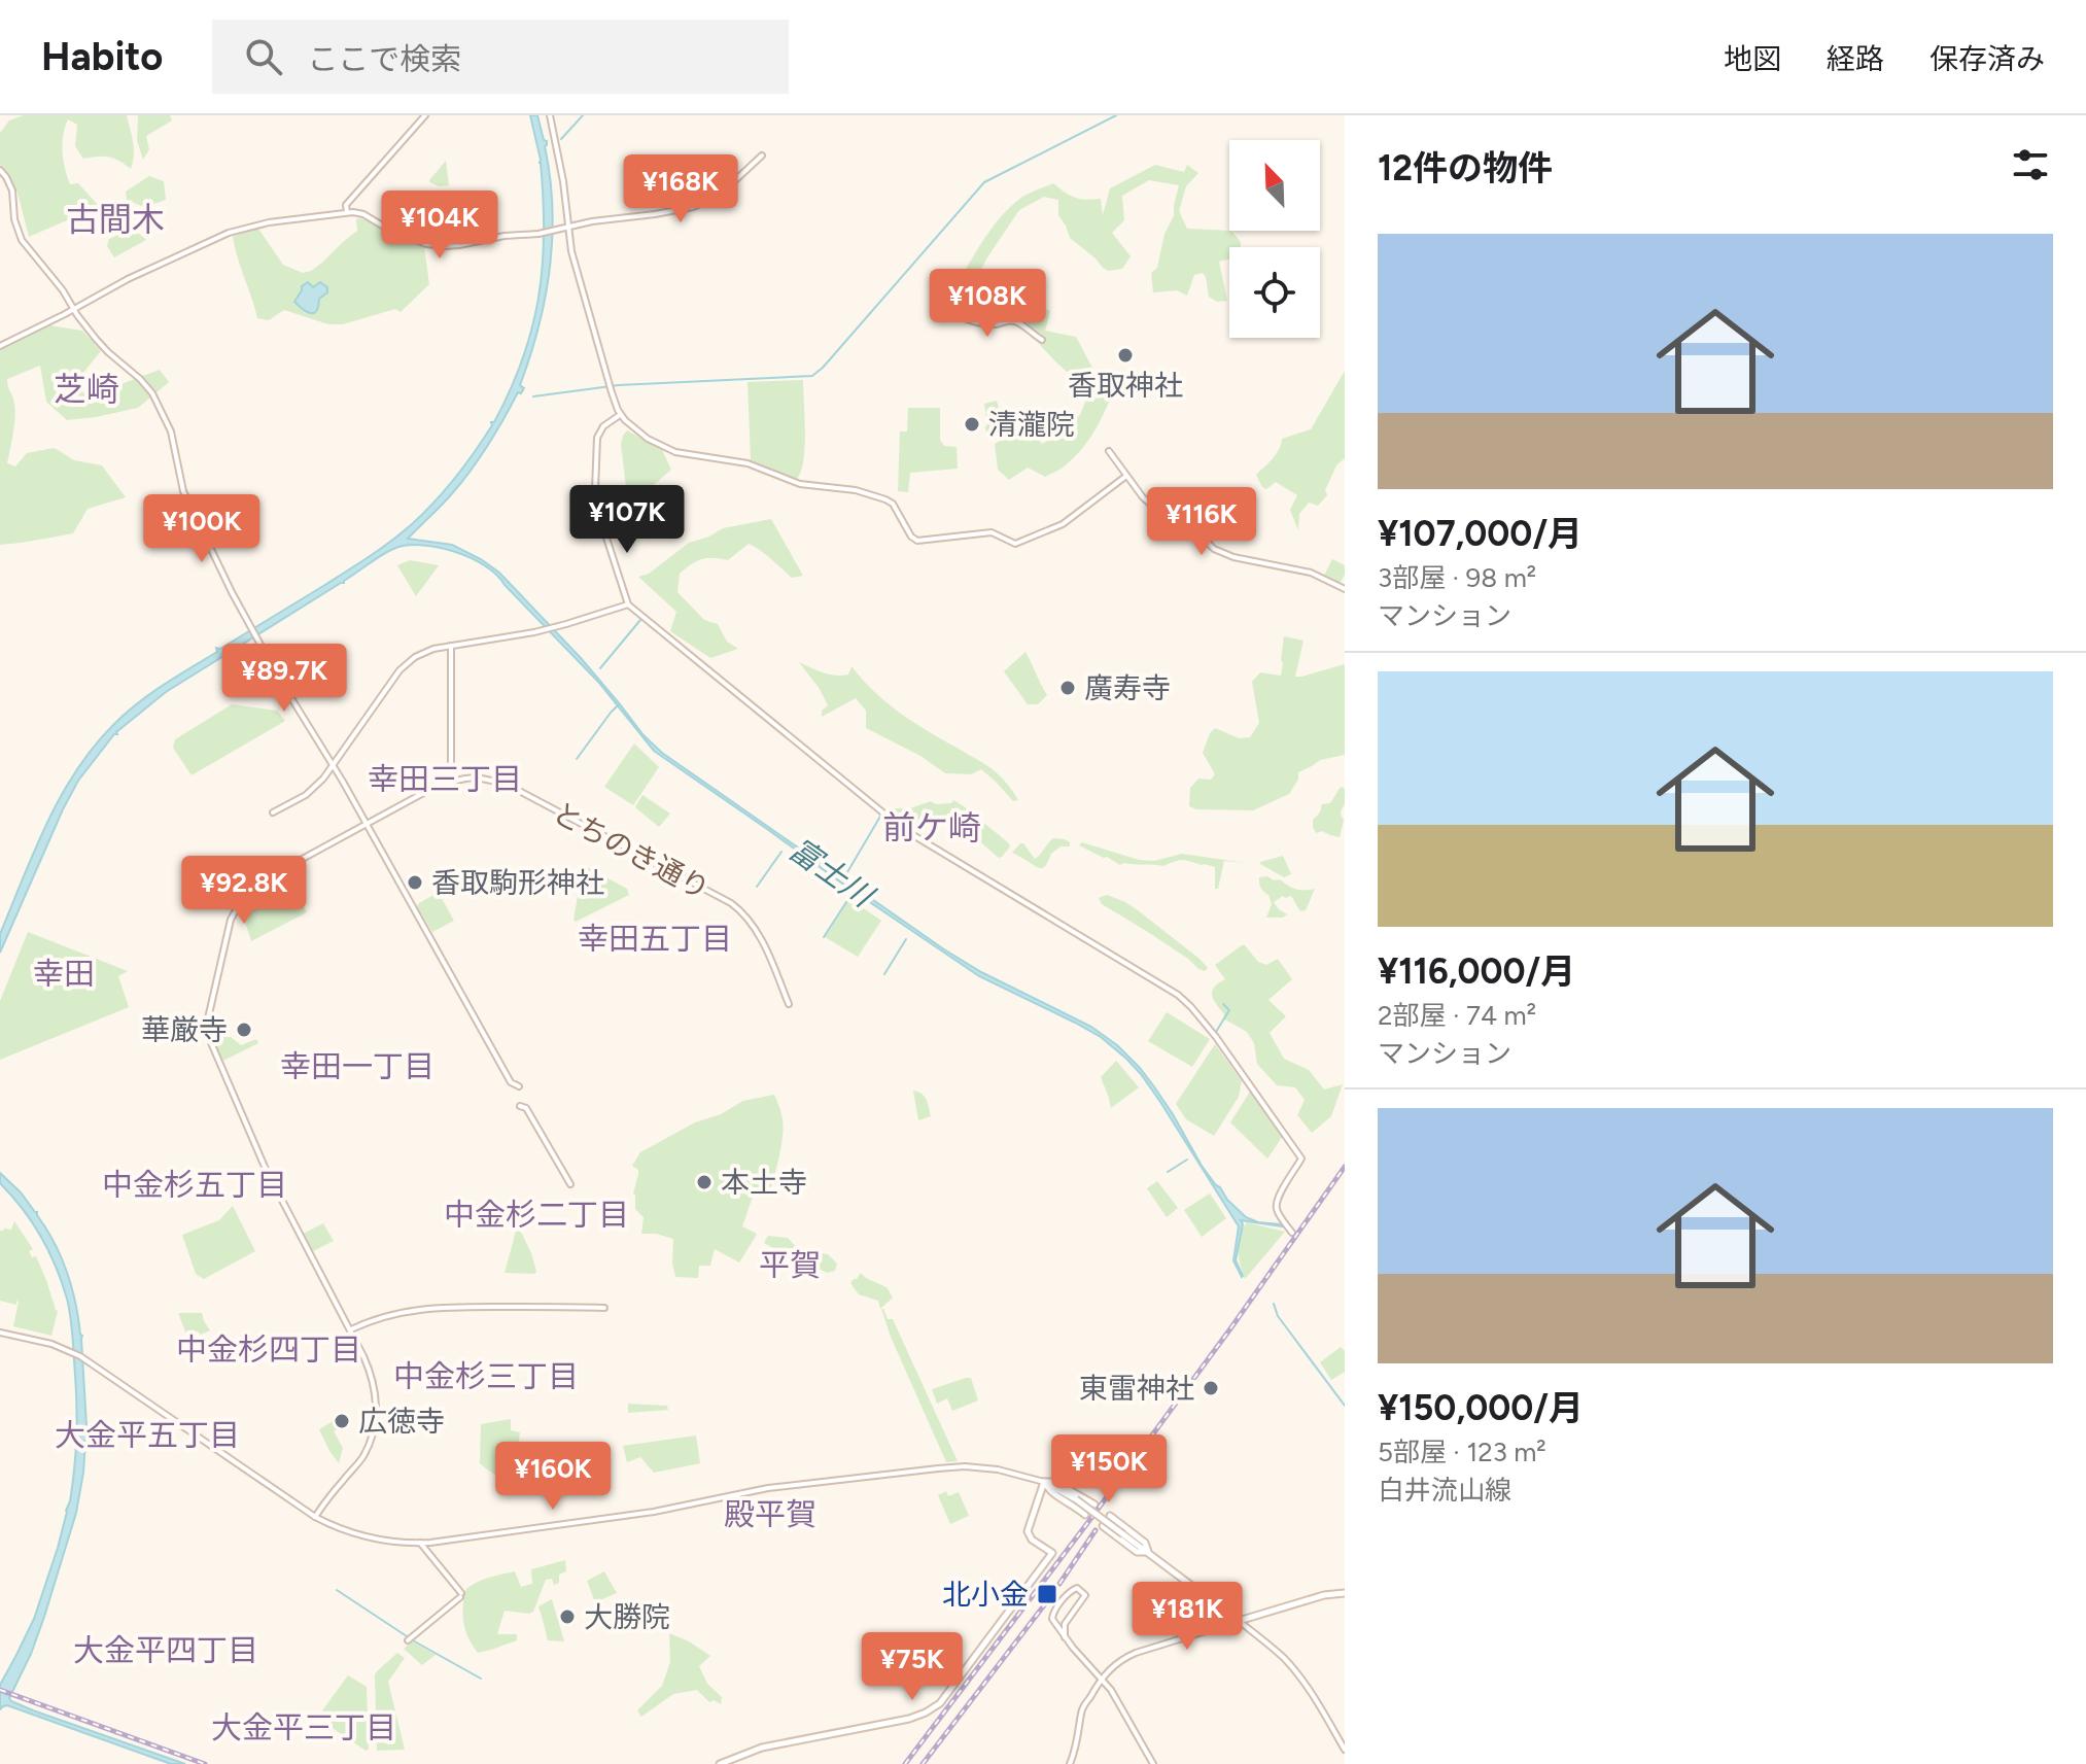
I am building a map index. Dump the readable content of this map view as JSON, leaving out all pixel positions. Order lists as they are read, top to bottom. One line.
{"streets":{"street":["とちのき通り"]},"districts":["古間木","芝崎","幸田三丁目","前ケ崎","幸田五丁目","幸田","幸田一丁目","中金杉五丁目","中金杉二丁目","平賀","中金杉四丁目","中金杉三丁目","大金平五丁目","殿平賀","大金平四丁目","大金平三丁目"],"water":["富士川"],"places":{"other":["香取神社","清瀧院","廣寿寺","香取駒形神社","華厳寺","本土寺","東雷神社","広徳寺","大勝院"],"transit":["北小金"]},"north":"top left","page":{"header":"Habito","search":"ここで検索","nav":["地図","経路","保存済み"],"heading":"12件の物件","price":["¥168K","¥104K","¥108K","¥107K","¥116K","¥100K","¥89.7K","¥92.8K","¥150K","¥160K","¥181K","¥75K"],"list":[{"name":"¥107,000/月","note":"3部屋 · 98 m² · マンション"},{"name":"¥116,000/月","note":"2部屋 · 74 m² · マンション"},{"name":"¥150,000/月","note":"5部屋 · 123 m² · 白井流山線"}]}}
